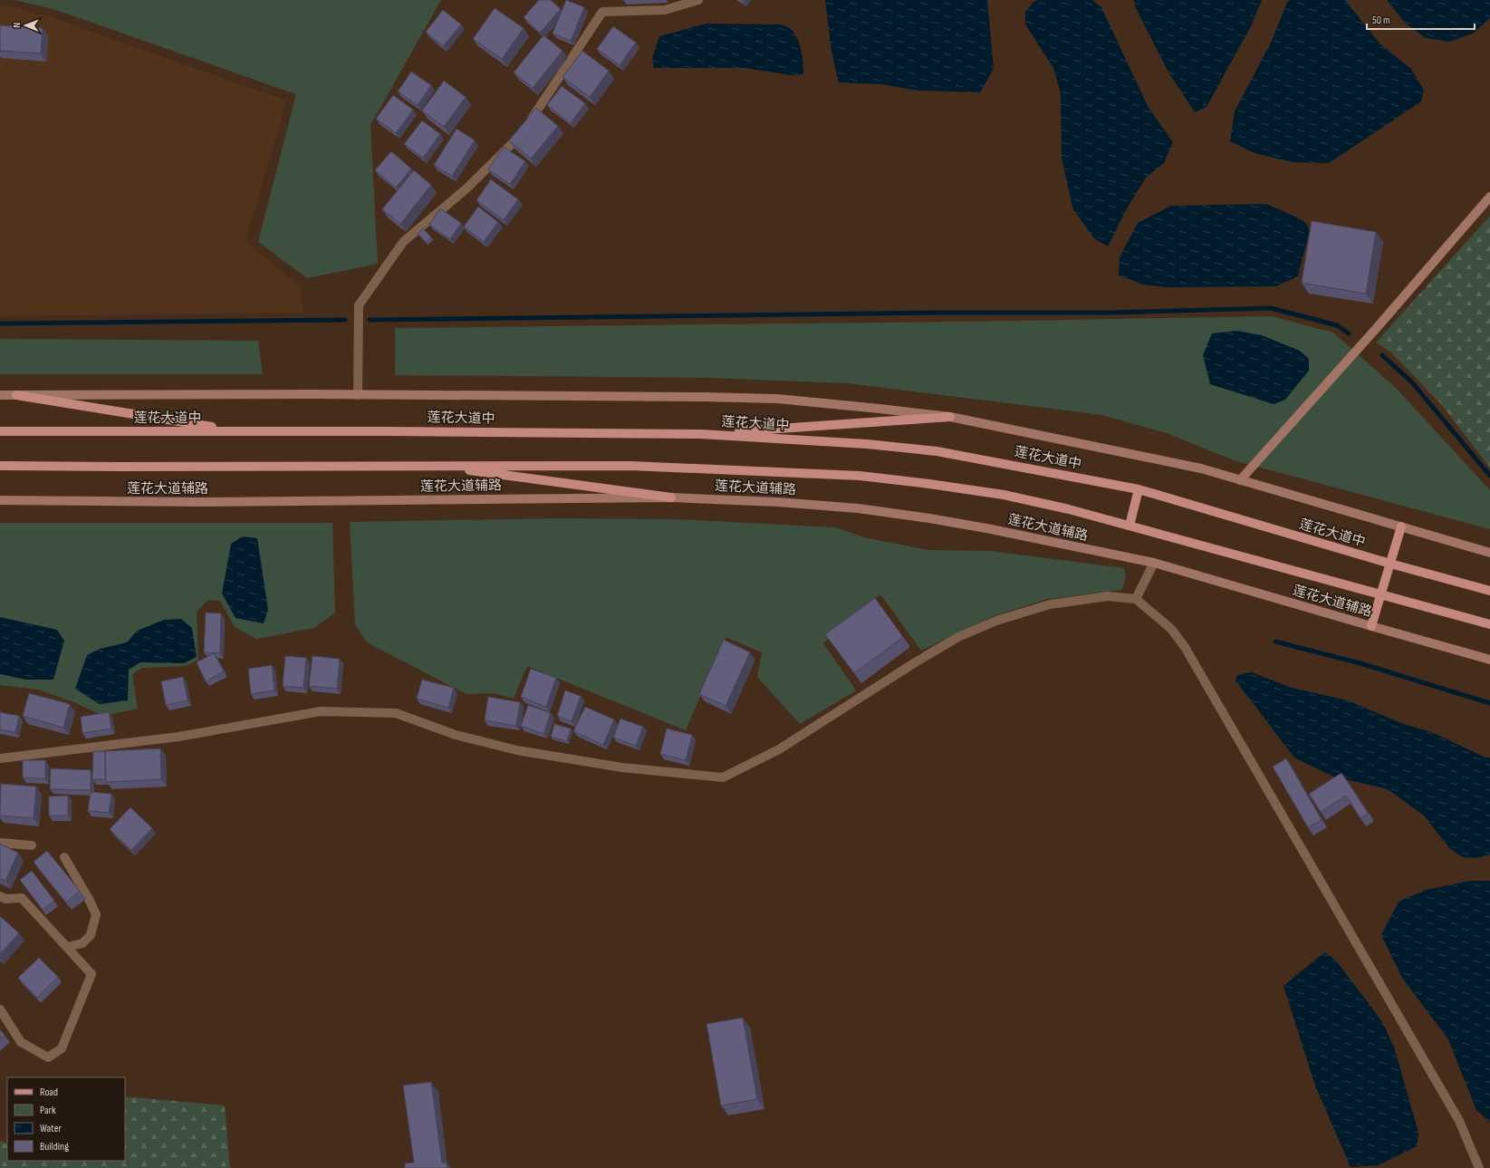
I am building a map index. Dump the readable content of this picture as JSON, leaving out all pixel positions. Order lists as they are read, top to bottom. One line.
{"streets":{"main road":["莲花大道中"],"street":["莲花大道辅路"]},"legend":["Road","Park","Water","Building"],"scale_bar":"50 m","north":"left"}
